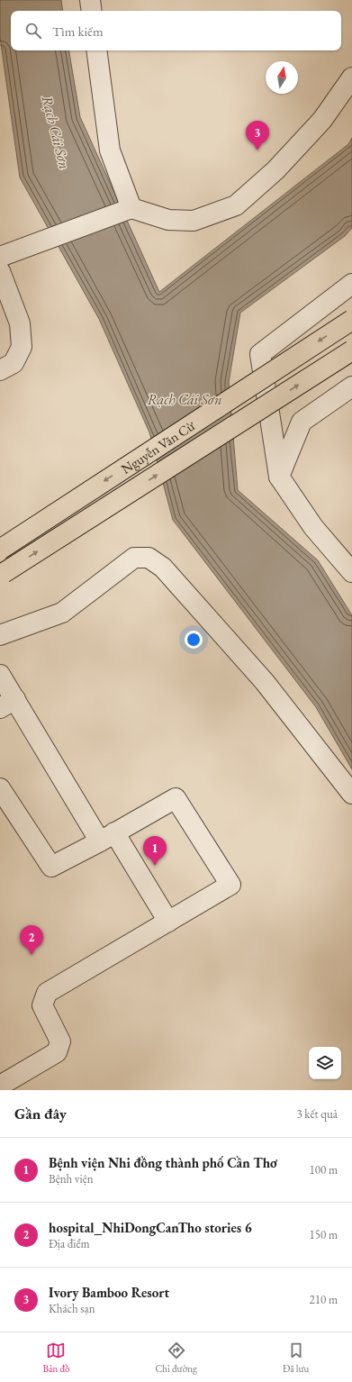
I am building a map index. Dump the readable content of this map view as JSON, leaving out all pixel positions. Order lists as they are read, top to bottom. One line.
{"streets":{"main road":["Nguyễn Văn Cừ"]},"water":["Rạch Cái Sơn"],"north":"top","page":{"search":"Tìm kiếm","pins":["3","1","2"],"heading":["Gần đây","3 kết quả"],"list":[{"mark":"1","name":"Bệnh viện Nhi đồng thành phố Cần Thơ","note":"Bệnh viện","value":"100 m"},{"mark":"2","name":"hospital_NhiDongCanTho stories 6","note":"Địa điểm","value":"150 m"},{"mark":"3","name":"Ivory Bamboo Resort","note":"Khách sạn","value":"210 m"}],"nav":["Bản đồ","Chỉ đường","Đã lưu"]}}
